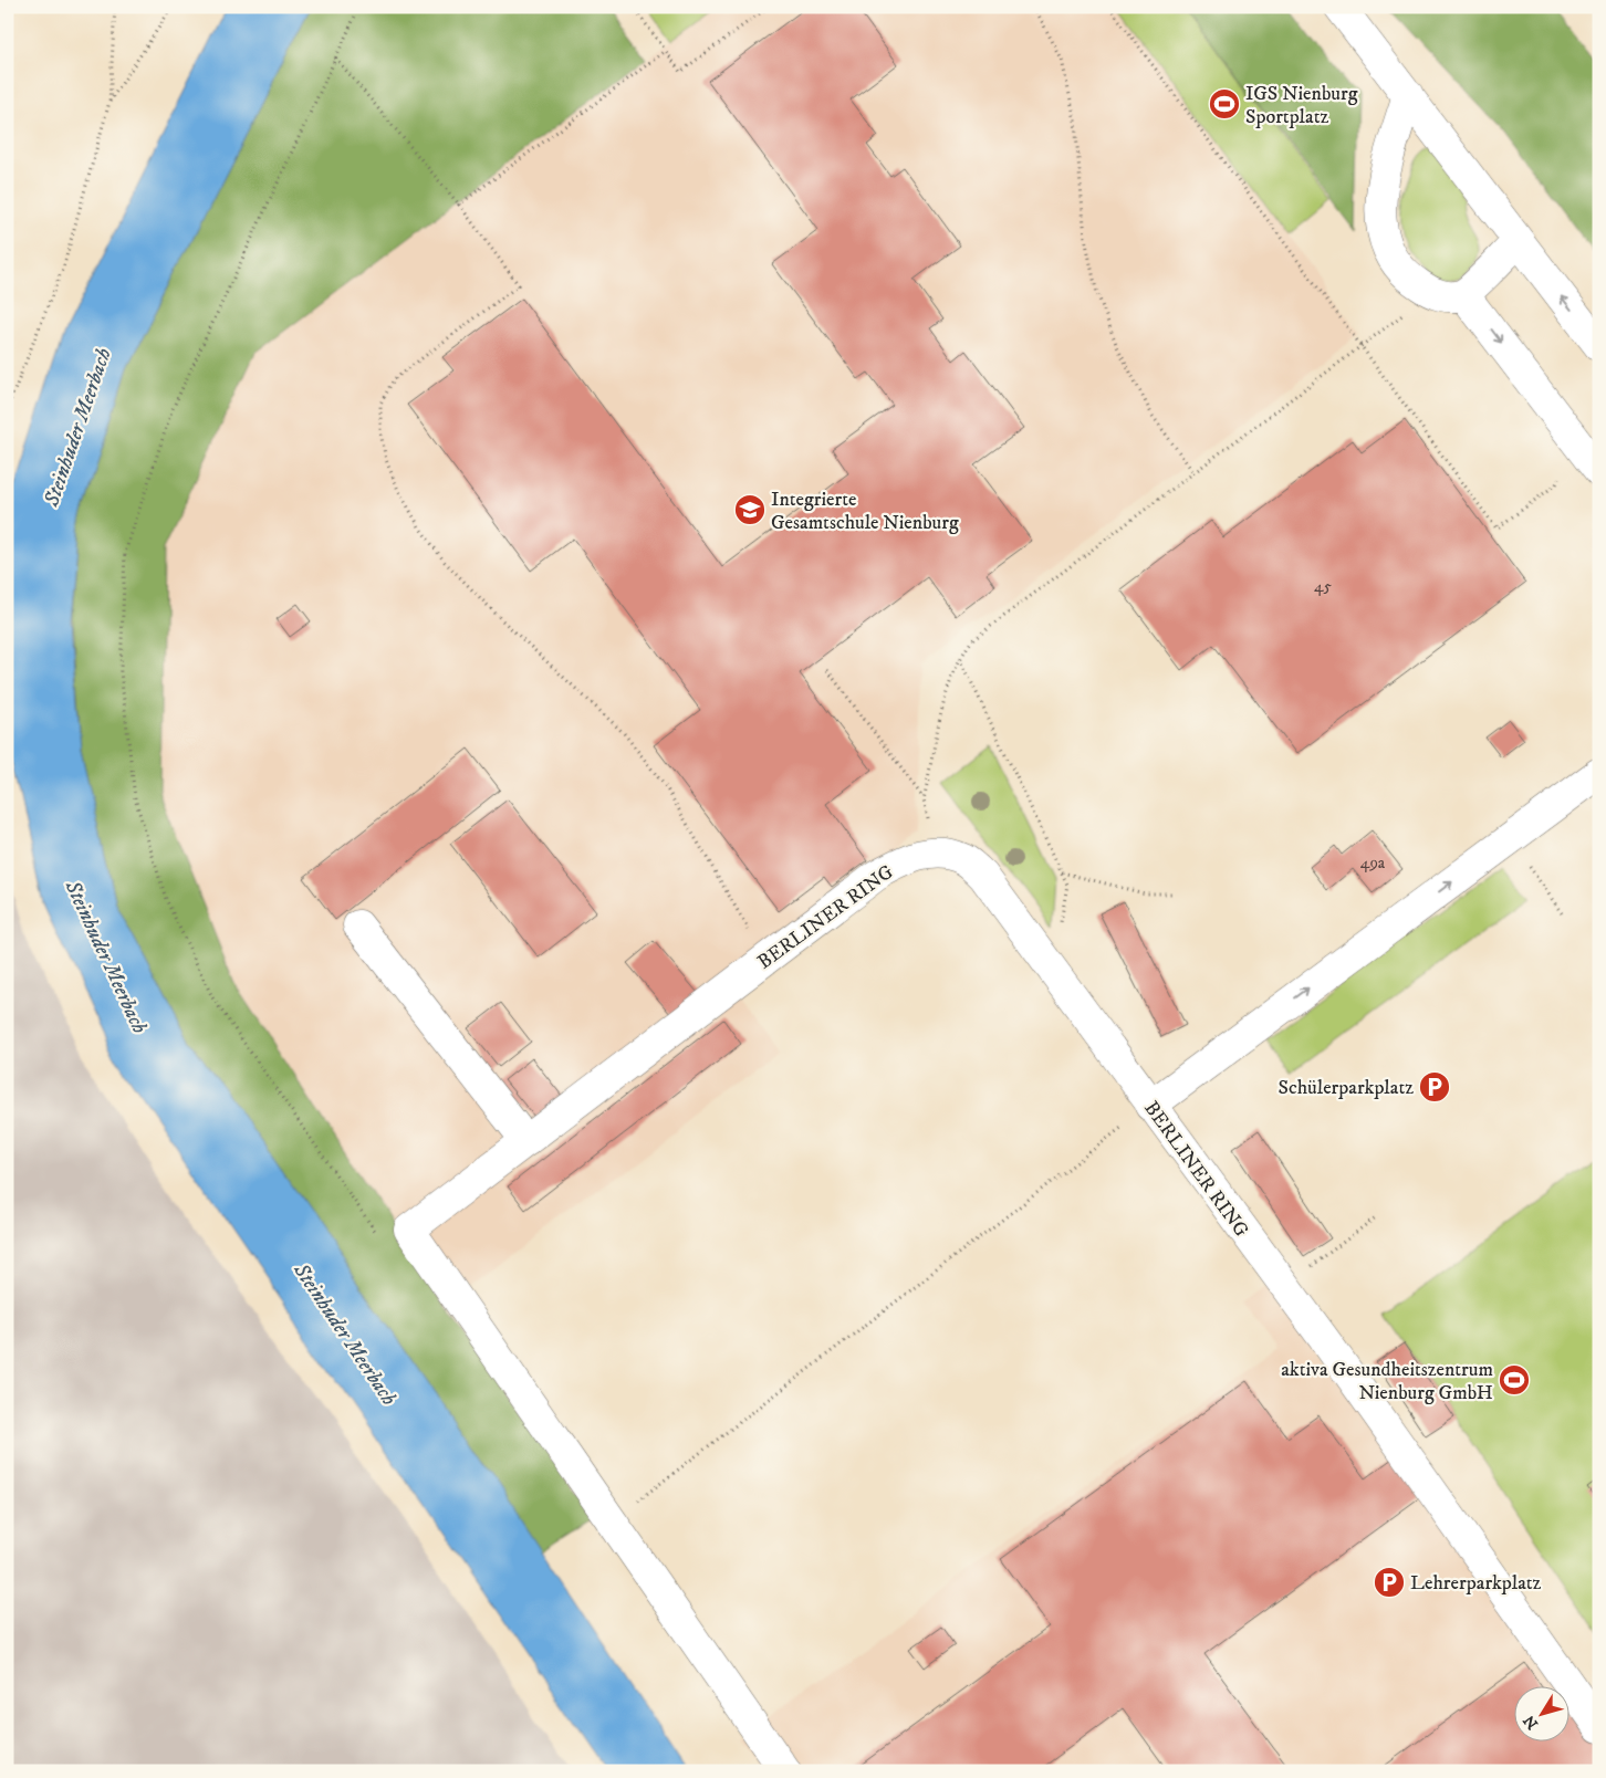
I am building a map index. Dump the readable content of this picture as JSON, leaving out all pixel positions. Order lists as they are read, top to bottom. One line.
{"streets":{"street":["BERLINER RING"]},"water":["Steinhuder Meerbach"],"places":{"sports":["IGS Nienburg Sportplatz","aktiva Gesundheitszentrum Nienburg GmbH"],"school or university":["Integrierte Gesamtschule Nienburg"],"parking":["Schülerparkplatz","Lehrerparkplatz"]},"house_numbers":["45","49a"],"north":"bottom left"}
